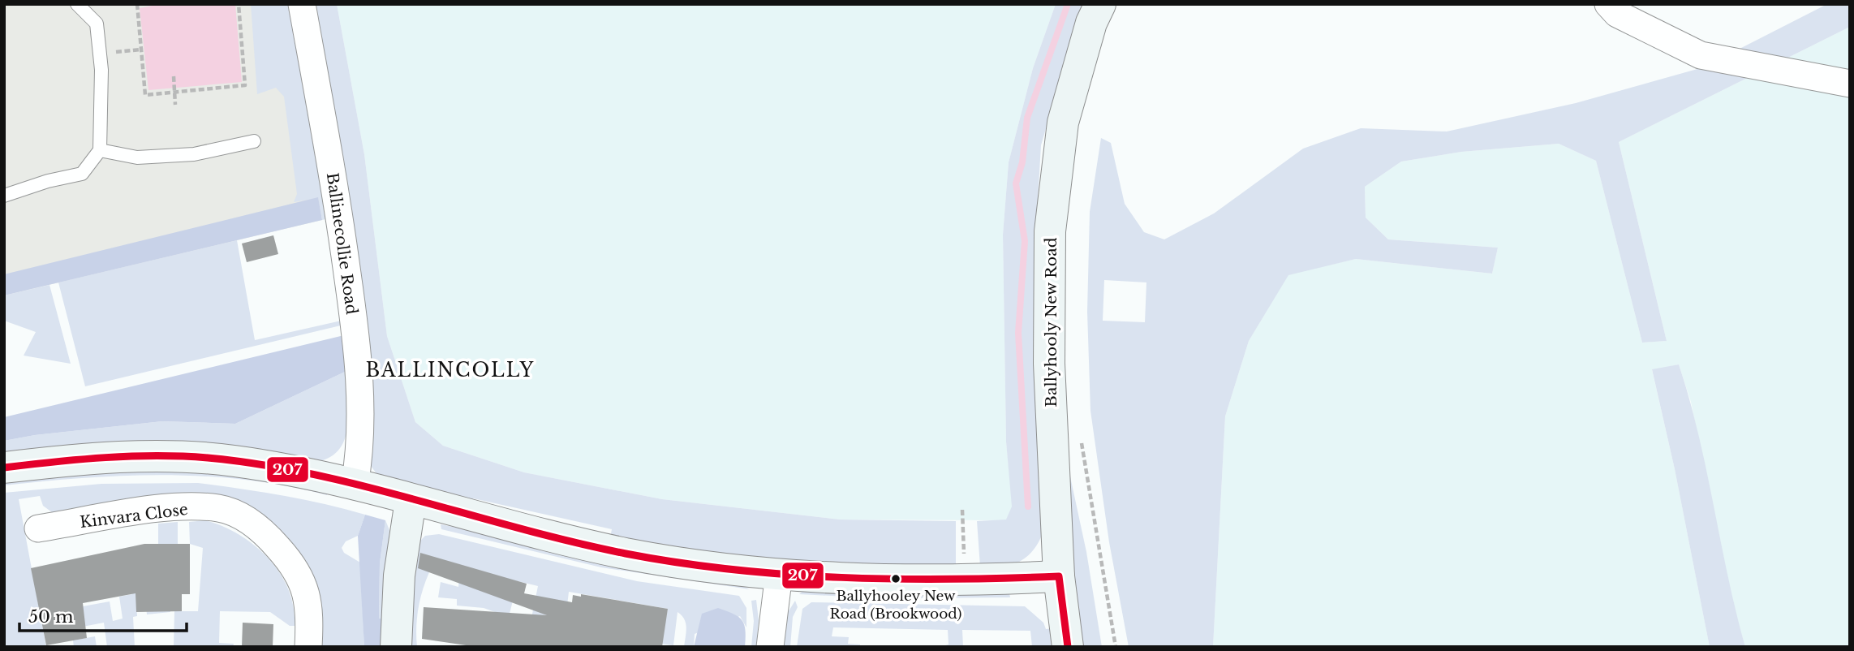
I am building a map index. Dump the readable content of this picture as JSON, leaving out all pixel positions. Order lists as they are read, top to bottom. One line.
{"streets":{"street":["Ballinecollie Road","Ballyhooly New Road","Kinvara Close"]},"districts":["BALLINCOLLY"],"places":["Ballyhooley New Road (Brookwood)"],"lines":["transit line 207"],"scale_bar":"50 m"}
